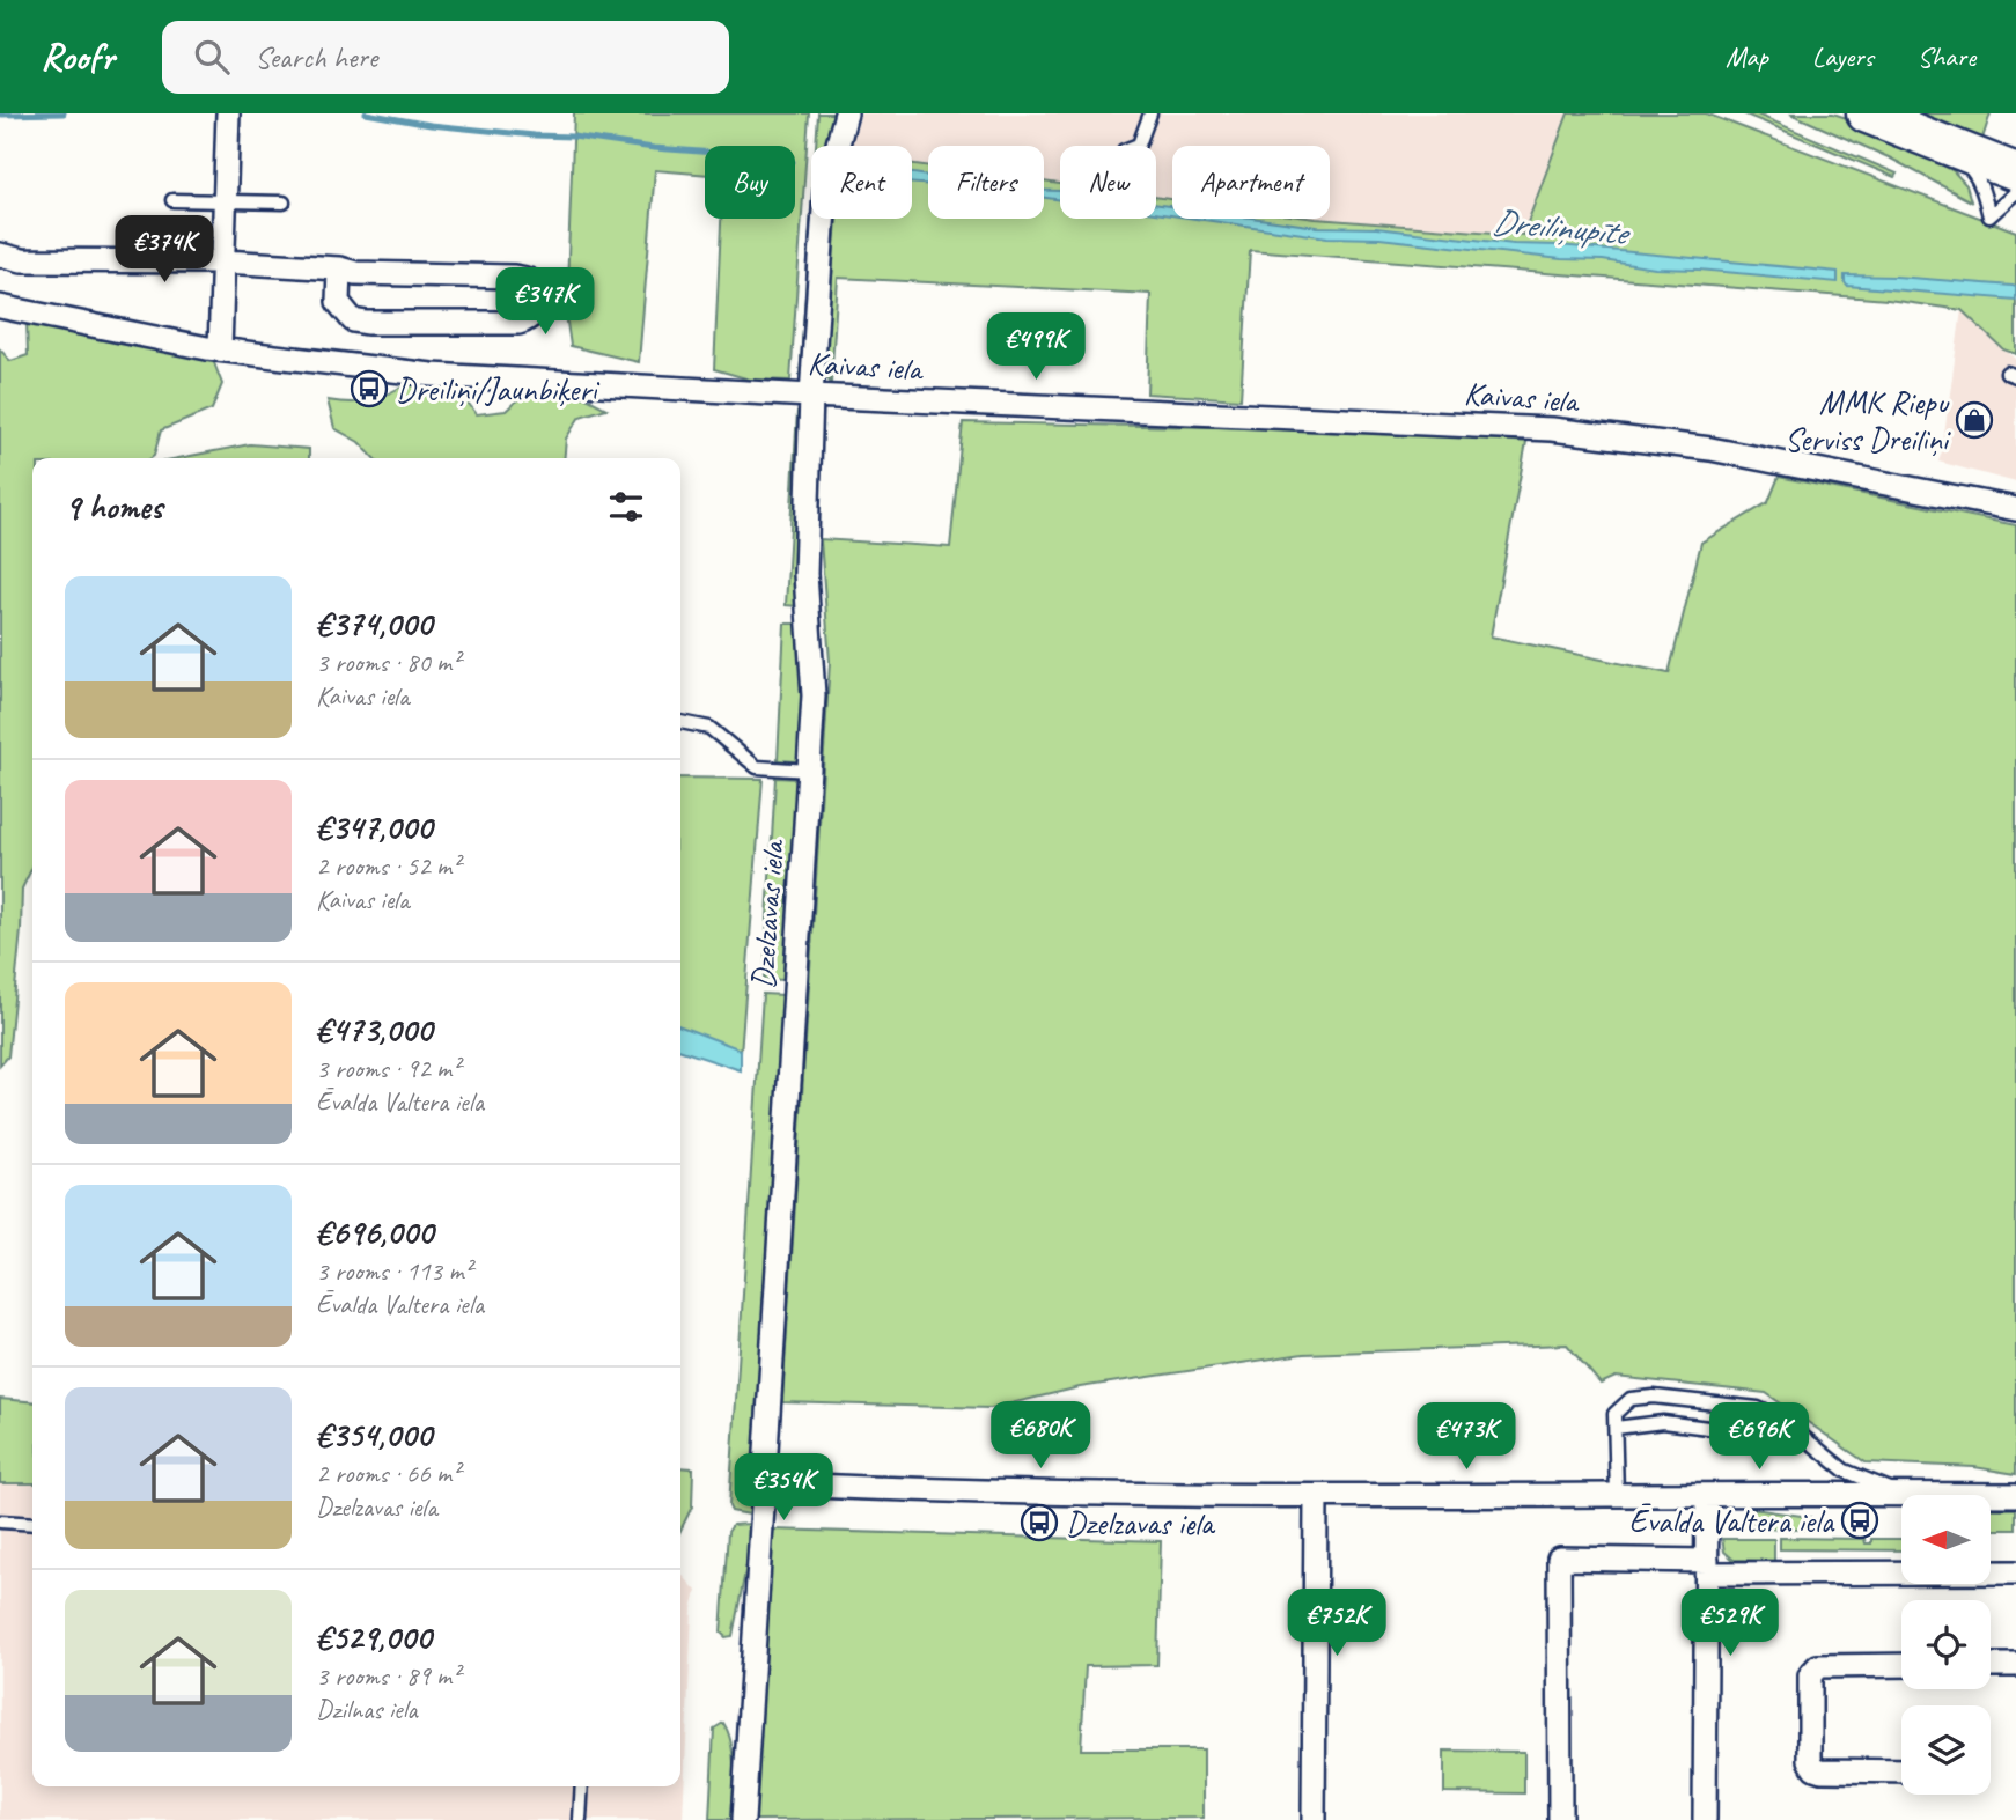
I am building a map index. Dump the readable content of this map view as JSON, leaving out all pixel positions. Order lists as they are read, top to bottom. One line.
{"streets":{"street":["Kaivas iela","Dzelzavas iela"]},"crossings":[["Kaivas iela","Dzelzavas iela"]],"water":["Dreiliņupīte"],"places":{"bus stop":["Dreiliņi/Jaunbiķeri","Ēvalda Valtera iela","Dzelzavas iela"],"shop":["MMK Riepu Serviss Dreiliņi"]},"north":"left","page":{"header":"Roofr","search":"Search here","nav":["Map","Layers","Share"],"chip":["Buy","Rent","Filters","New","Apartment"],"price":["€374K","€347K","€499K","€680K","€473K","€696K","€354K","€752K","€529K"],"heading":"9 homes","list":[{"name":"€374,000","note":"3 rooms · 80 m² · Kaivas iela"},{"name":"€347,000","note":"2 rooms · 52 m² · Kaivas iela"},{"name":"€473,000","note":"3 rooms · 92 m² · Ēvalda Valtera iela"},{"name":"€696,000","note":"3 rooms · 113 m² · Ēvalda Valtera iela"},{"name":"€354,000","note":"2 rooms · 66 m² · Dzelzavas iela"},{"name":"€529,000","note":"3 rooms · 89 m² · Dzilnas iela"}]}}
